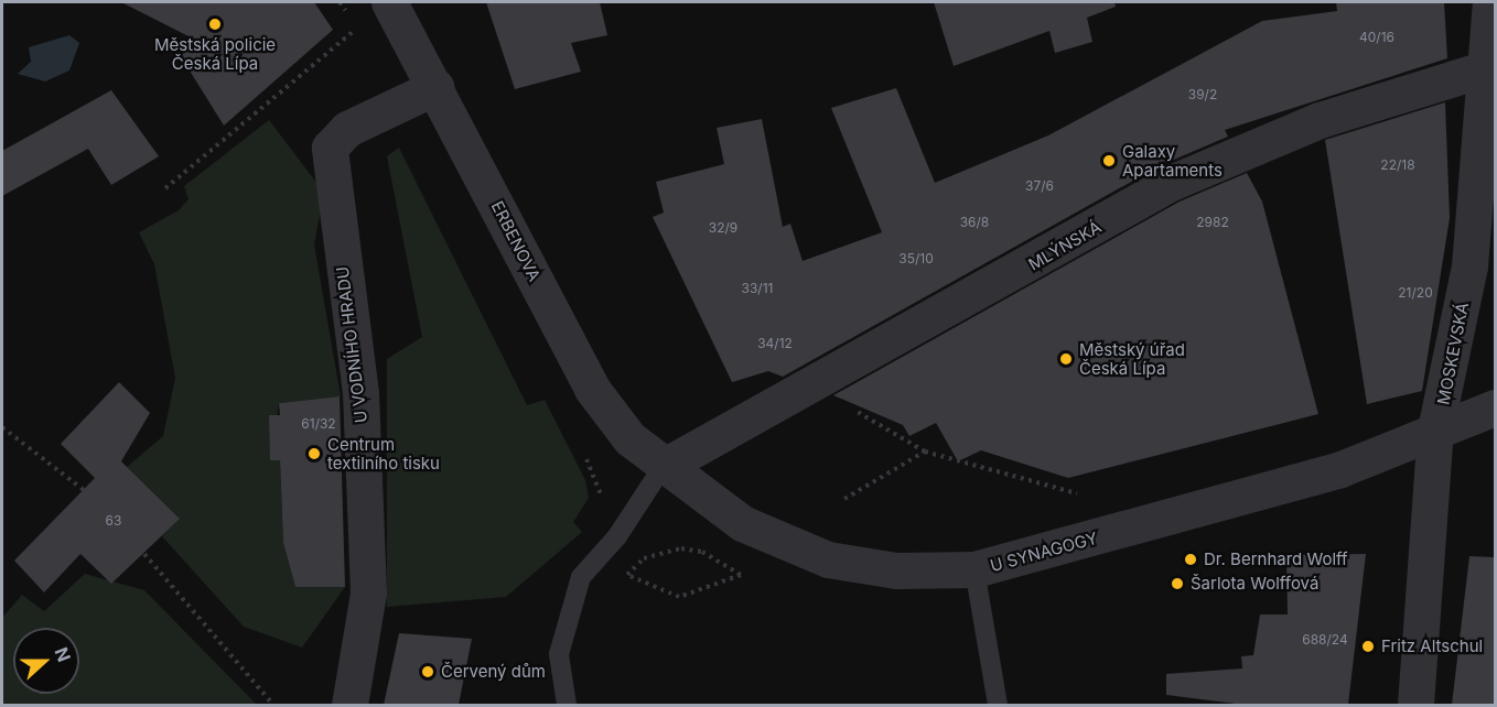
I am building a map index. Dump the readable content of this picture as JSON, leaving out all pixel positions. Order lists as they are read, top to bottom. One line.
{"streets":{"street":["ERBENOVA","MLÝNSKÁ","U VODNÍHO HRADU","MOSKEVSKÁ","U SYNAGOGY"]},"crossings":[["ERBENOVA","MLÝNSKÁ"],["ERBENOVA","U VODNÍHO HRADU"],["ERBENOVA","U SYNAGOGY"],["MLÝNSKÁ","MOSKEVSKÁ"],["MLÝNSKÁ","U SYNAGOGY"],["MOSKEVSKÁ","U SYNAGOGY"]],"places":["Městská policie Česká Lípa","Galaxy Apartaments","Městský úřad Česká Lípa","Centrum textilního tisku","Dr. Bernhard Wolff","Šarlota Wolffová","Fritz Altschul","Červený dům"],"house_numbers":["40/16","39/2","22/18","37/6","36/8","2982","32/9","35/10","33/11","21/20","34/12","61/32","63","688/24"],"north":"right"}
